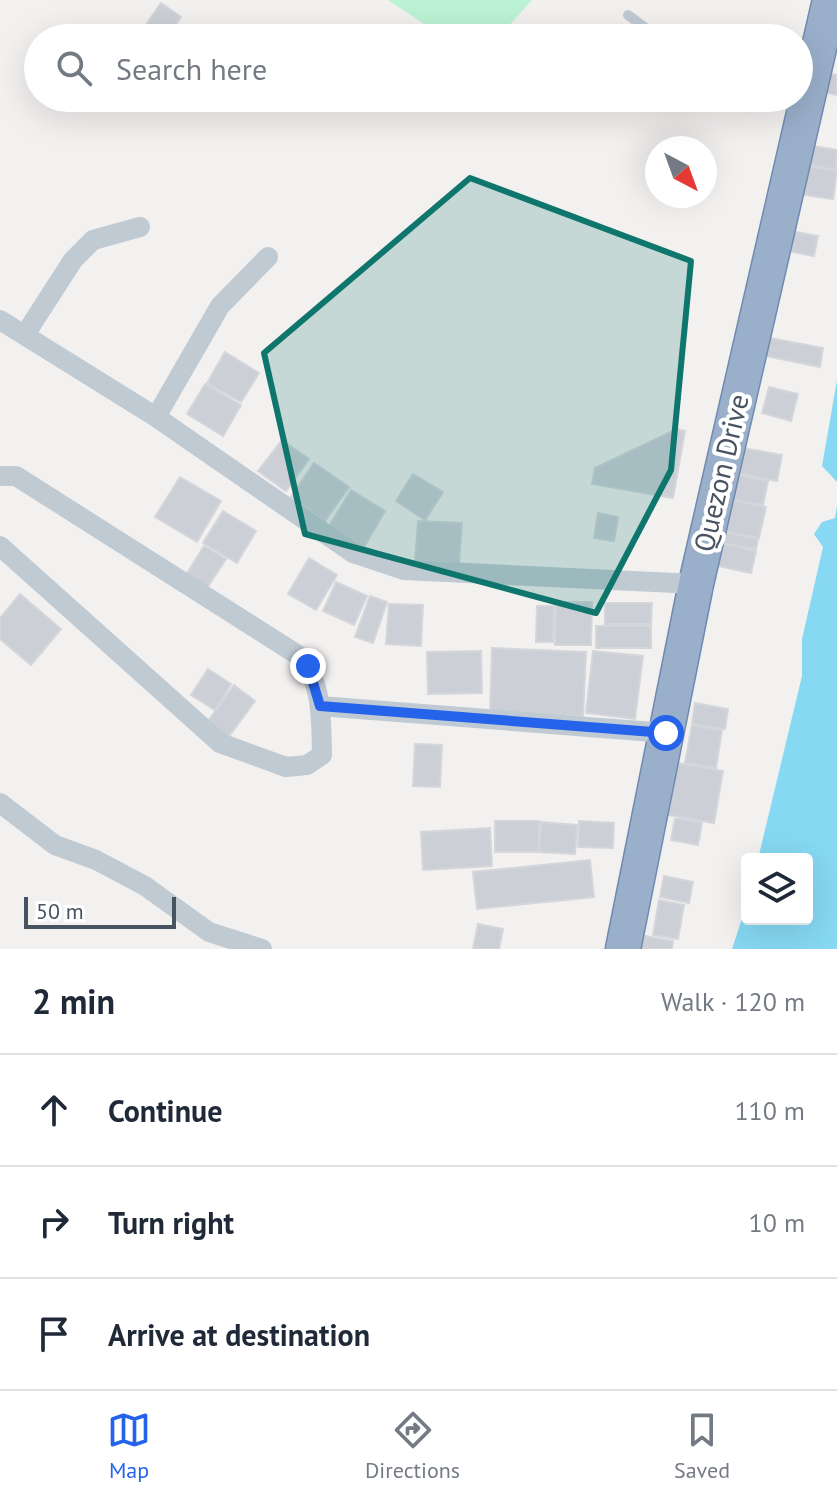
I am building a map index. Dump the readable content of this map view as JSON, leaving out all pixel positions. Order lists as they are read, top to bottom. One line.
{"streets":{"highway":["Quezon Drive"]},"scale_bar":"50 m","north":"bottom right","page":{"search":"Search here","scale":"50 m","heading":["2 min","Walk · 120 m"],"list":[["Continue","110 m"],["Turn right","10 m"],"Arrive at destination"],"nav":["Map","Directions","Saved"]}}
